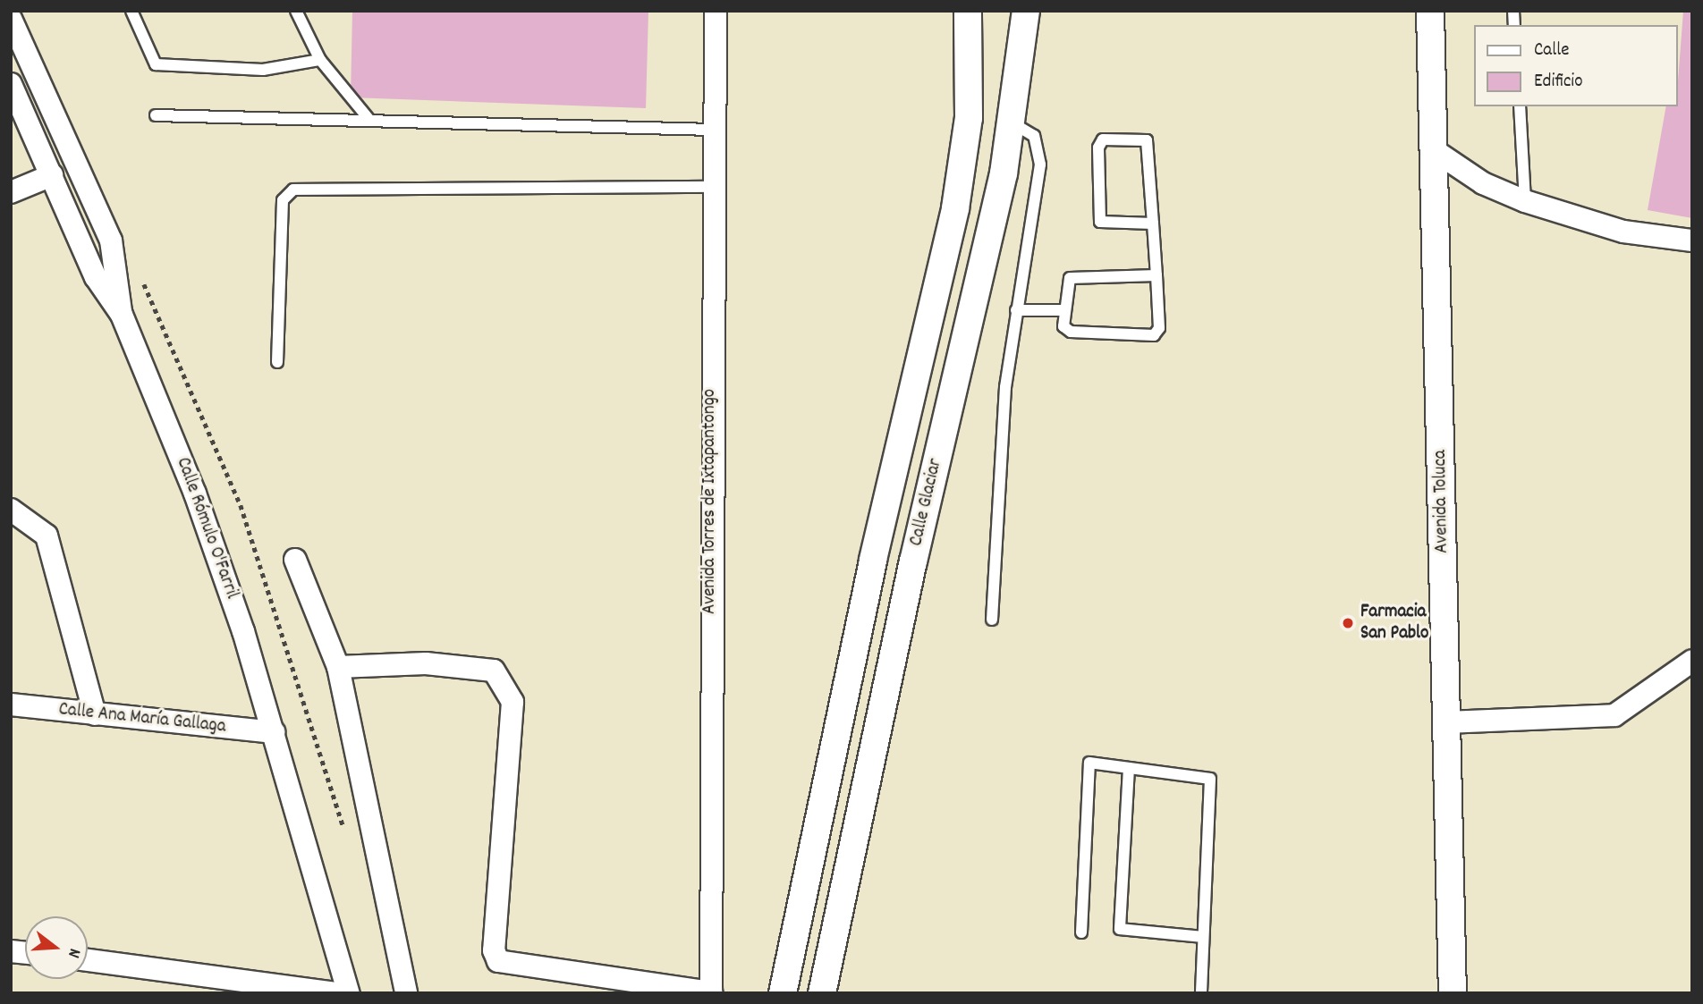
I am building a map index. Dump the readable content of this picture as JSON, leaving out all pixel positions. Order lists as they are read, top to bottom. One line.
{"streets":{"street":["Avenida Torres de Ixtapantongo","Avenida Toluca","Calle Glaciar","Calle Rómulo O'Farril","Calle Ana María Gallaga"]},"crossings":[["Calle Rómulo O'Farril","Calle Ana María Gallaga"]],"places":["Farmacia San Pablo"],"legend":["Calle","Edificio"],"north":"right"}
